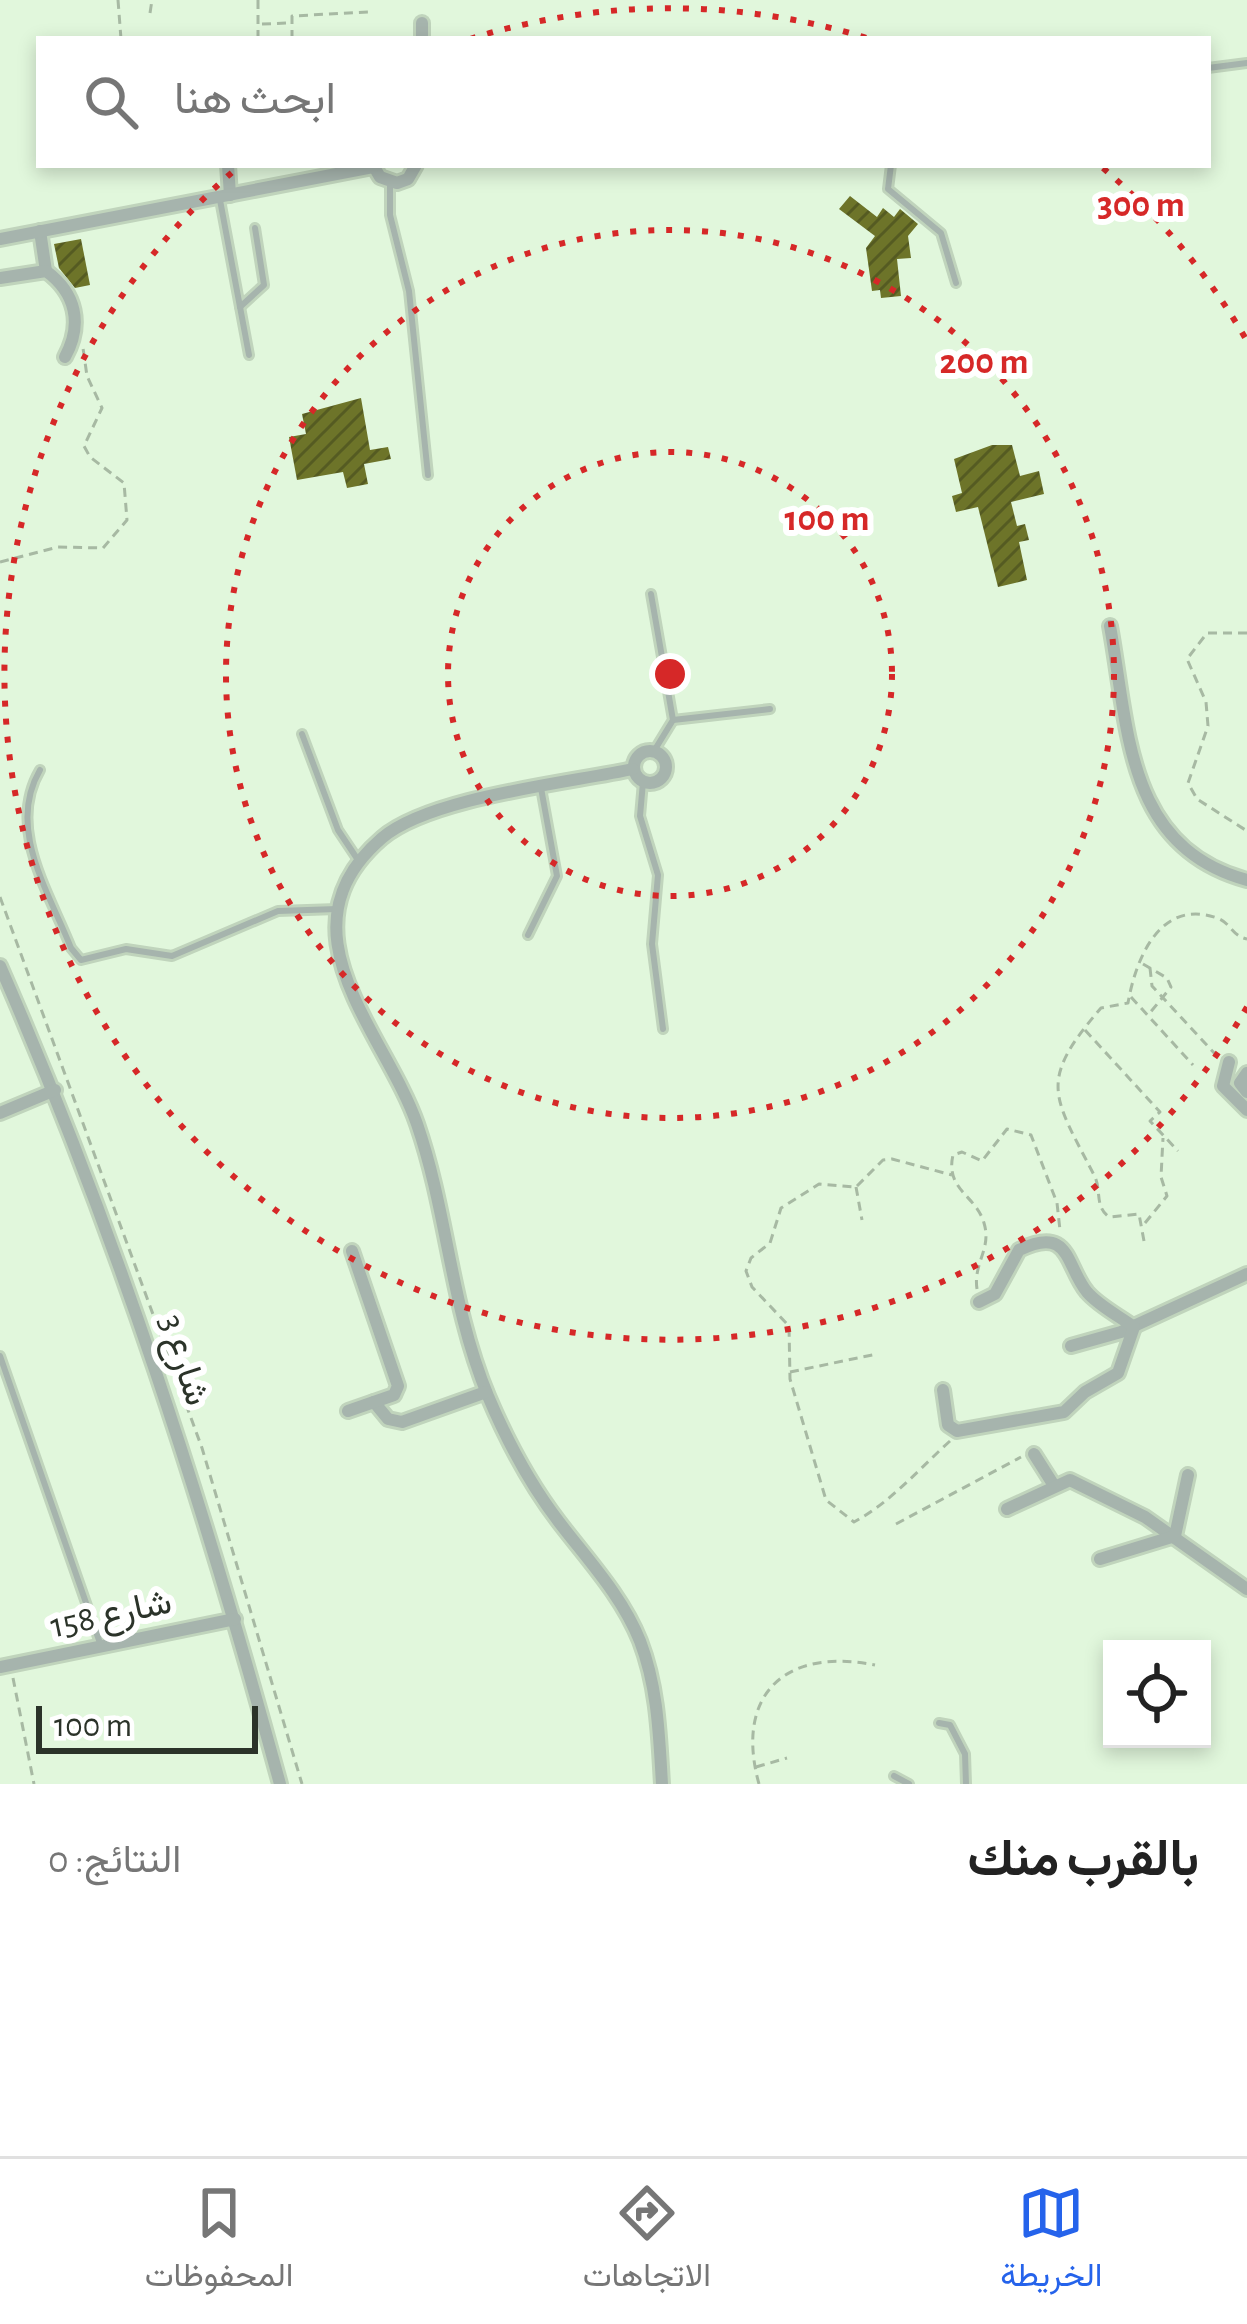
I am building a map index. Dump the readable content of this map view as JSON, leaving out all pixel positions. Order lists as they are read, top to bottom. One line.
{"streets":{"street":["شارع 3","شارع 158"]},"crossings":[["شارع 3","شارع 158"]],"scale_bar":"100 m","page":{"search":"ابحث هنا","scale":"100 m","heading":["بالقرب منك","النتائج: 0"],"nav":["الخريطة","الاتجاهات","المحفوظات"]},"rings":["300 m","200 m","100 m"]}
